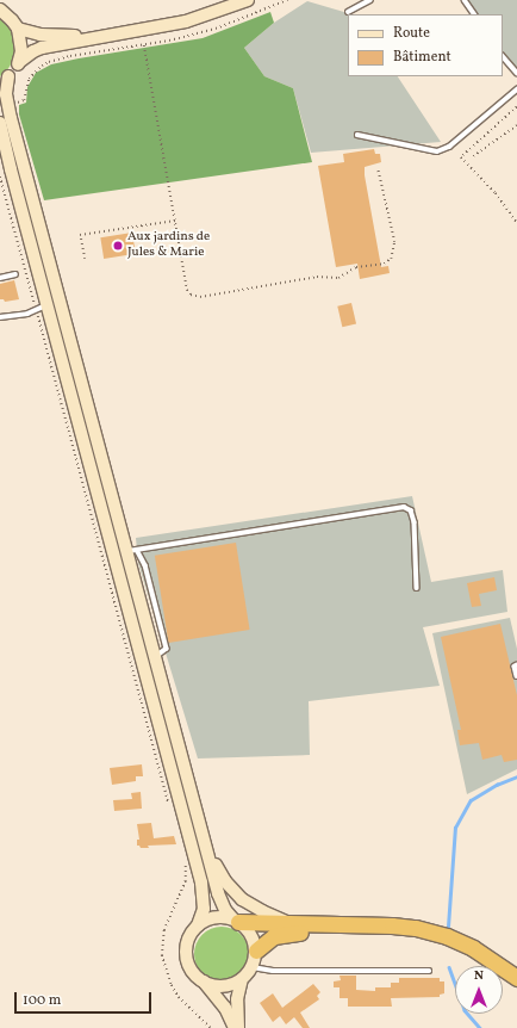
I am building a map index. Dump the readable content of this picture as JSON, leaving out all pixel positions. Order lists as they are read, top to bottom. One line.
{"places":["Aux jardins de Jules & Marie"],"legend":["Route","Bâtiment"],"scale_bar":"100 m","north":"top"}
